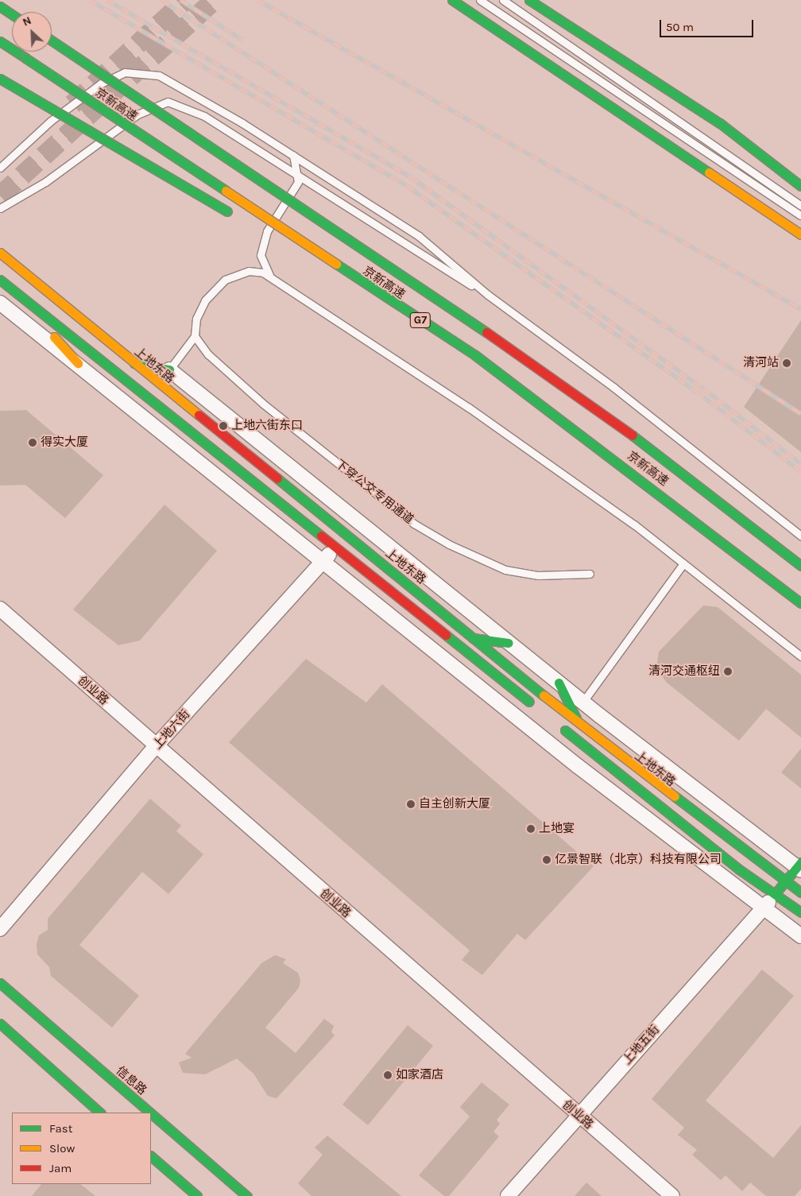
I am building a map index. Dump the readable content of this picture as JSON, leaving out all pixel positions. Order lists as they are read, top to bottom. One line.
{"streets":{"main road":["京新高速","G7","上地东路","信息路"],"street":["创业路","上地六街","上地五街"],"lane":["下穿公交专用通道"]},"crossings":[["上地东路","上地六街"],["创业路","上地六街"],["创业路","上地五街"]],"places":["清河站","上地六街东口","得实大厦","清河交通枢纽","自主创新大厦","上地宴","亿景智联（北京）科技有限公司","如家酒店"],"legend":["Fast","Slow","Jam"],"scale_bar":"50 m","north":"top left"}
